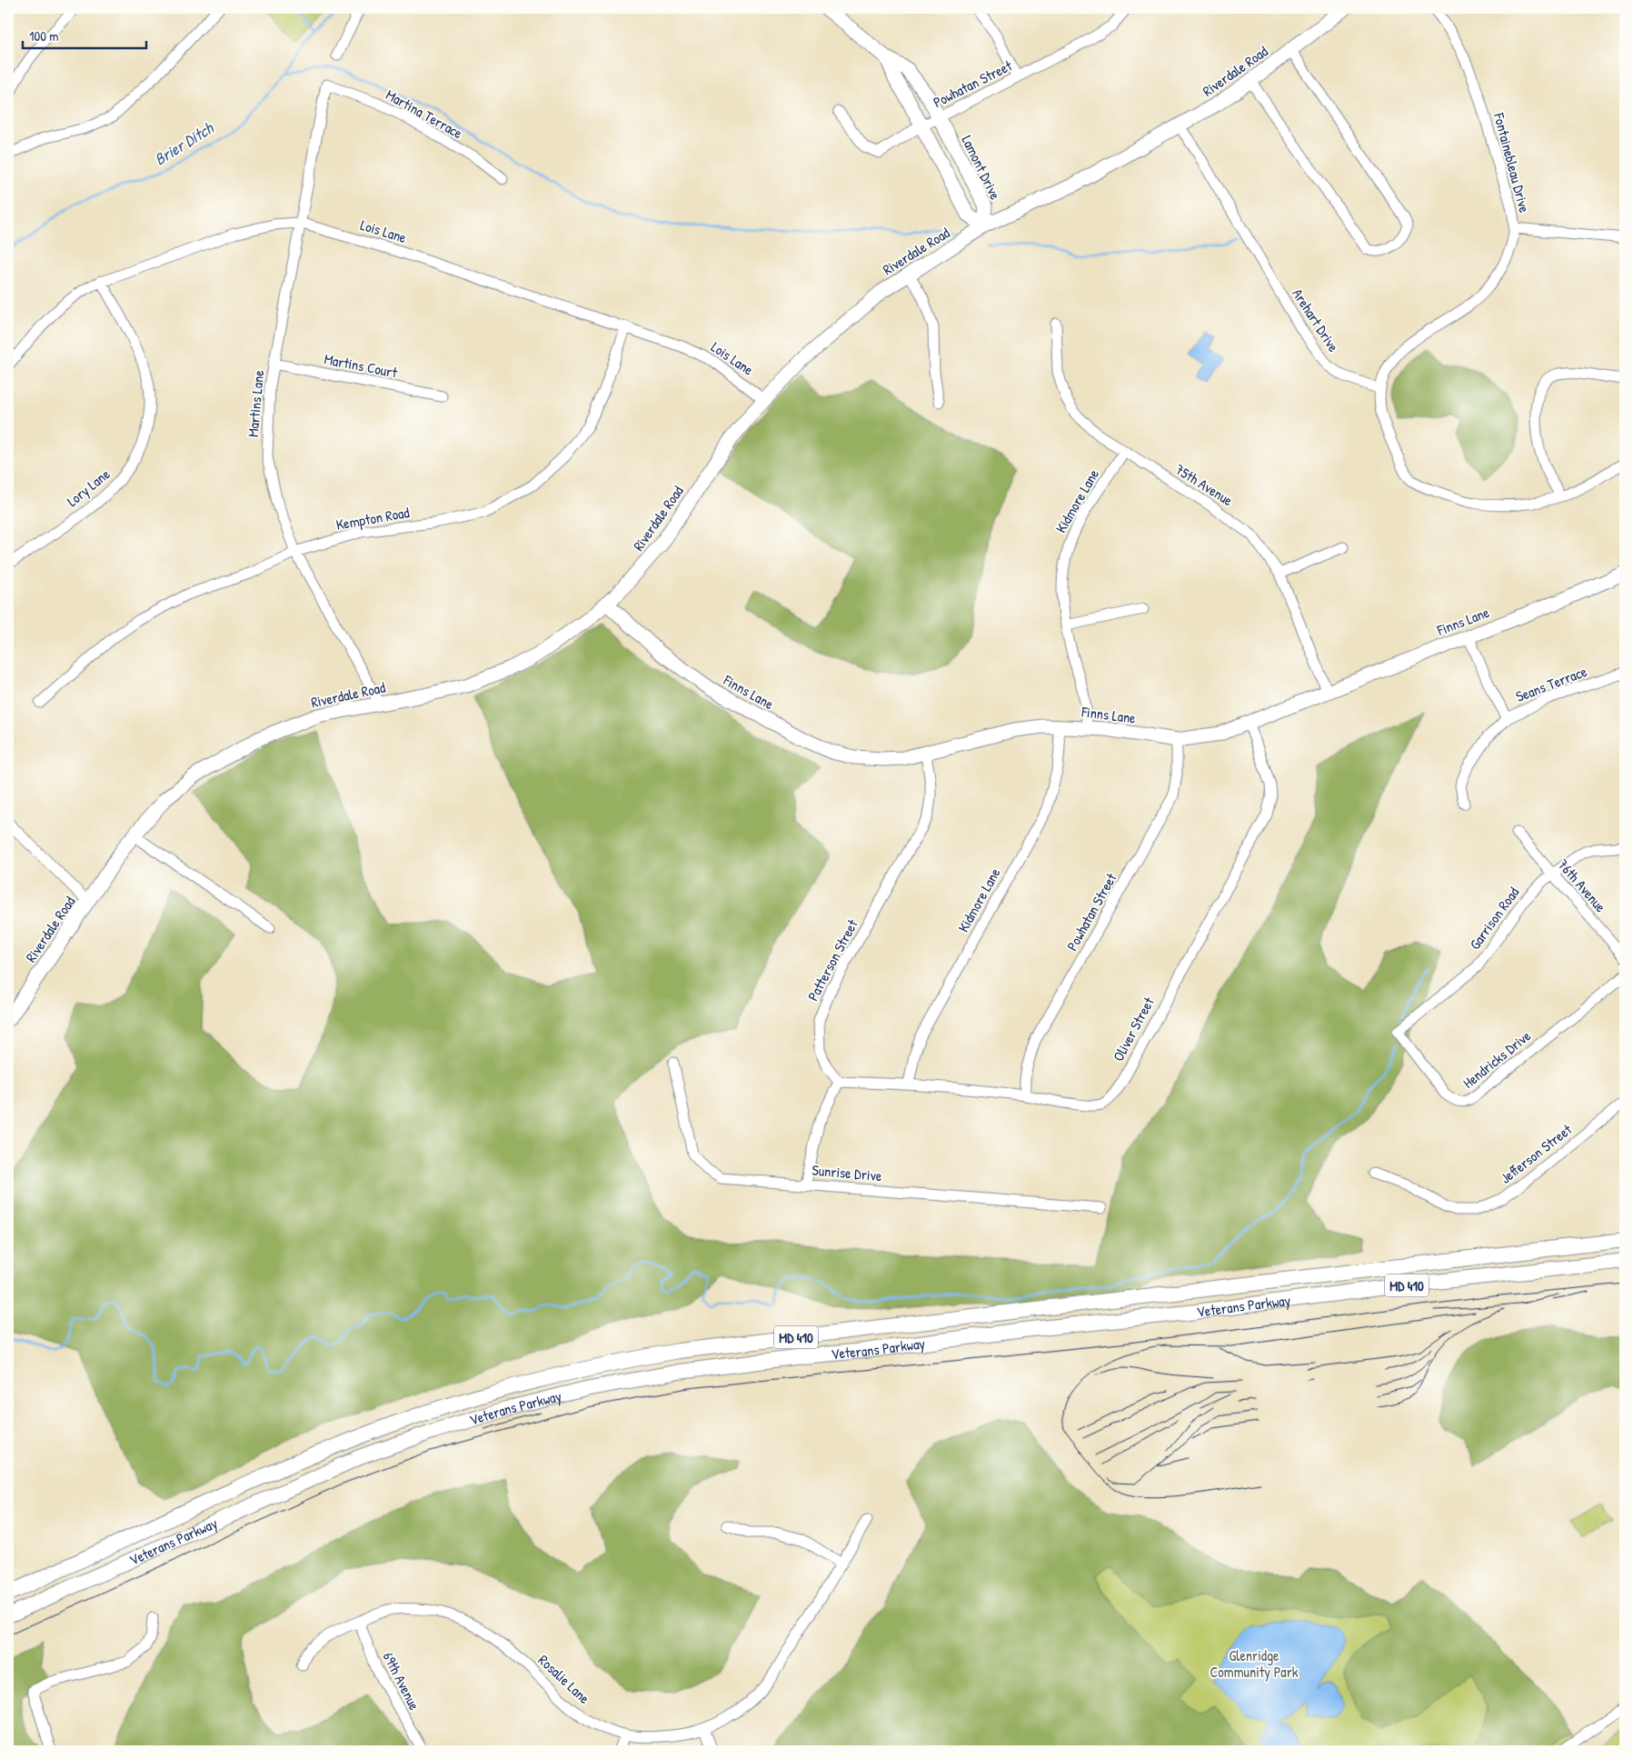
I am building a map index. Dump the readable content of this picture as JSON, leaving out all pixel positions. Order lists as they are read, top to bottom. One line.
{"streets":{"main road":["Riverdale Road","Lamont Drive","Finns Lane","MD 410","Veterans Parkway"],"street":["Powhatan Street","Martina Terrace","Fontainebleau Drive","Lois Lane","Arehart Drive","Martins Court","Martins Lane","75th Avenue","Lory Lane","Kidmore Lane","Kempton Road","Seans Terrace","76th Avenue","Garrison Road","Patterson Street","Oliver Street","Hendricks Drive","Jefferson Street","Sunrise Drive","Rosalie Lane","69th Avenue"]},"crossings":[["Riverdale Road","Lamont Drive"],["Riverdale Road","Lois Lane"],["Riverdale Road","Arehart Drive"],["Riverdale Road","Martins Lane"],["Riverdale Road","Finns Lane"],["Powhatan Street","Lamont Drive"],["Powhatan Street","Finns Lane"],["Powhatan Street","Oliver Street"],["Martina Terrace","Martins Lane"],["Fontainebleau Drive","Arehart Drive"],["Lois Lane","Martins Lane"],["Lois Lane","Lory Lane"],["Lois Lane","Kempton Road"],["Martins Court","Martins Lane"],["Martins Lane","Kempton Road"],["75th Avenue","Kidmore Lane"],["75th Avenue","Finns Lane"],["Kidmore Lane","Finns Lane"],["Kidmore Lane","Oliver Street"],["Finns Lane","Patterson Street"],["Finns Lane","Oliver Street"],["76th Avenue","Garrison Road"],["Garrison Road","Hendricks Drive"],["Patterson Street","Oliver Street"],["Rosalie Lane","69th Avenue"]],"water":["Brier Ditch"],"parks":["Glenridge Community Park"],"scale_bar":"100 m"}
